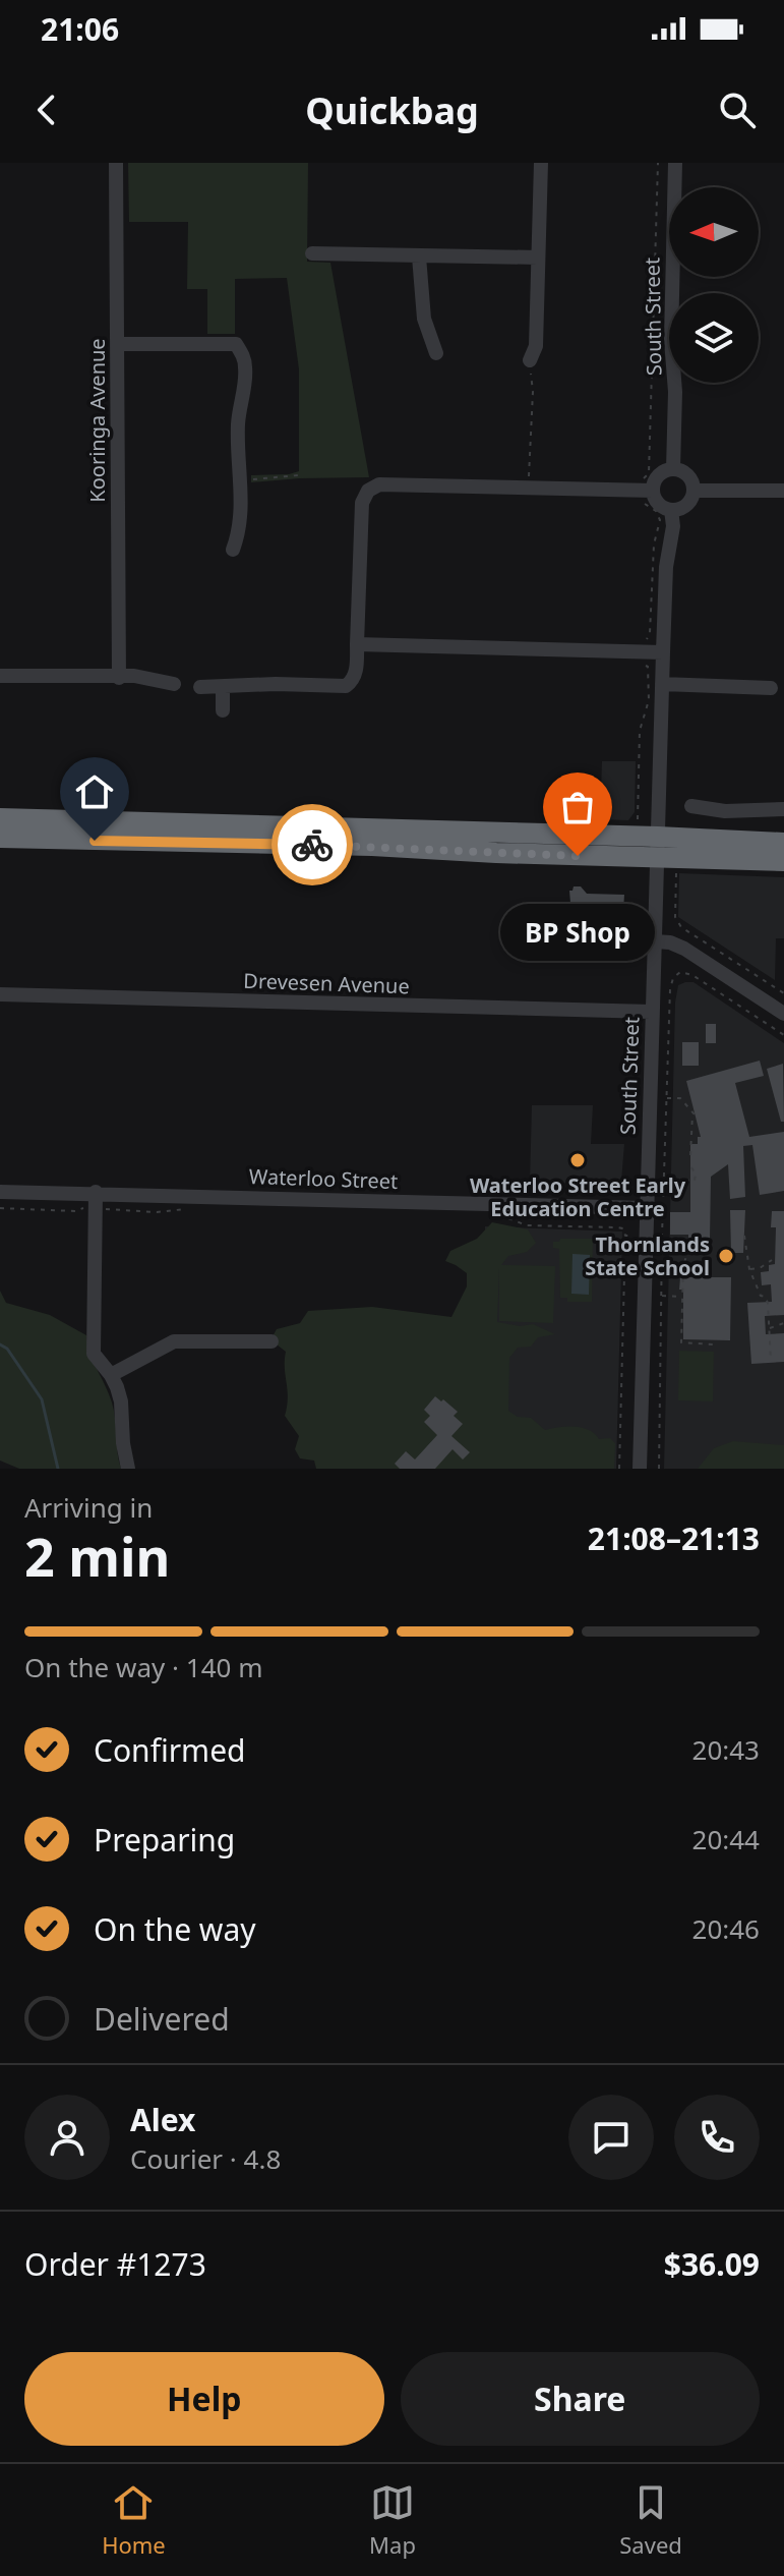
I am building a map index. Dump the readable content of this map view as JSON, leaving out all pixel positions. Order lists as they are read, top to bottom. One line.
{"streets":{"street":["South Street","Kooringa Avenue","Drevesen Avenue","Waterloo Street"]},"crossings":[["South Street","Drevesen Avenue"],["South Street","Waterloo Street"]],"places":["BP Shop","Waterloo Street Early Education Centre","Thornlands State School"],"north":"left","page":{"status":"21:06","header":"Quickbag","bubble":"BP Shop","heading":["2 min","Arriving in","21:08–21:13"],"panel":["Alex","Courier · 4.8","Order #1273","$36.09"],"bar":"On the way · 140 m","list":[["Confirmed","20:43"],["Preparing","20:44"],["On the way","20:46"],"Delivered"],"buttons":["Help","Share"],"tabs":["Home","Map","Saved"]}}
